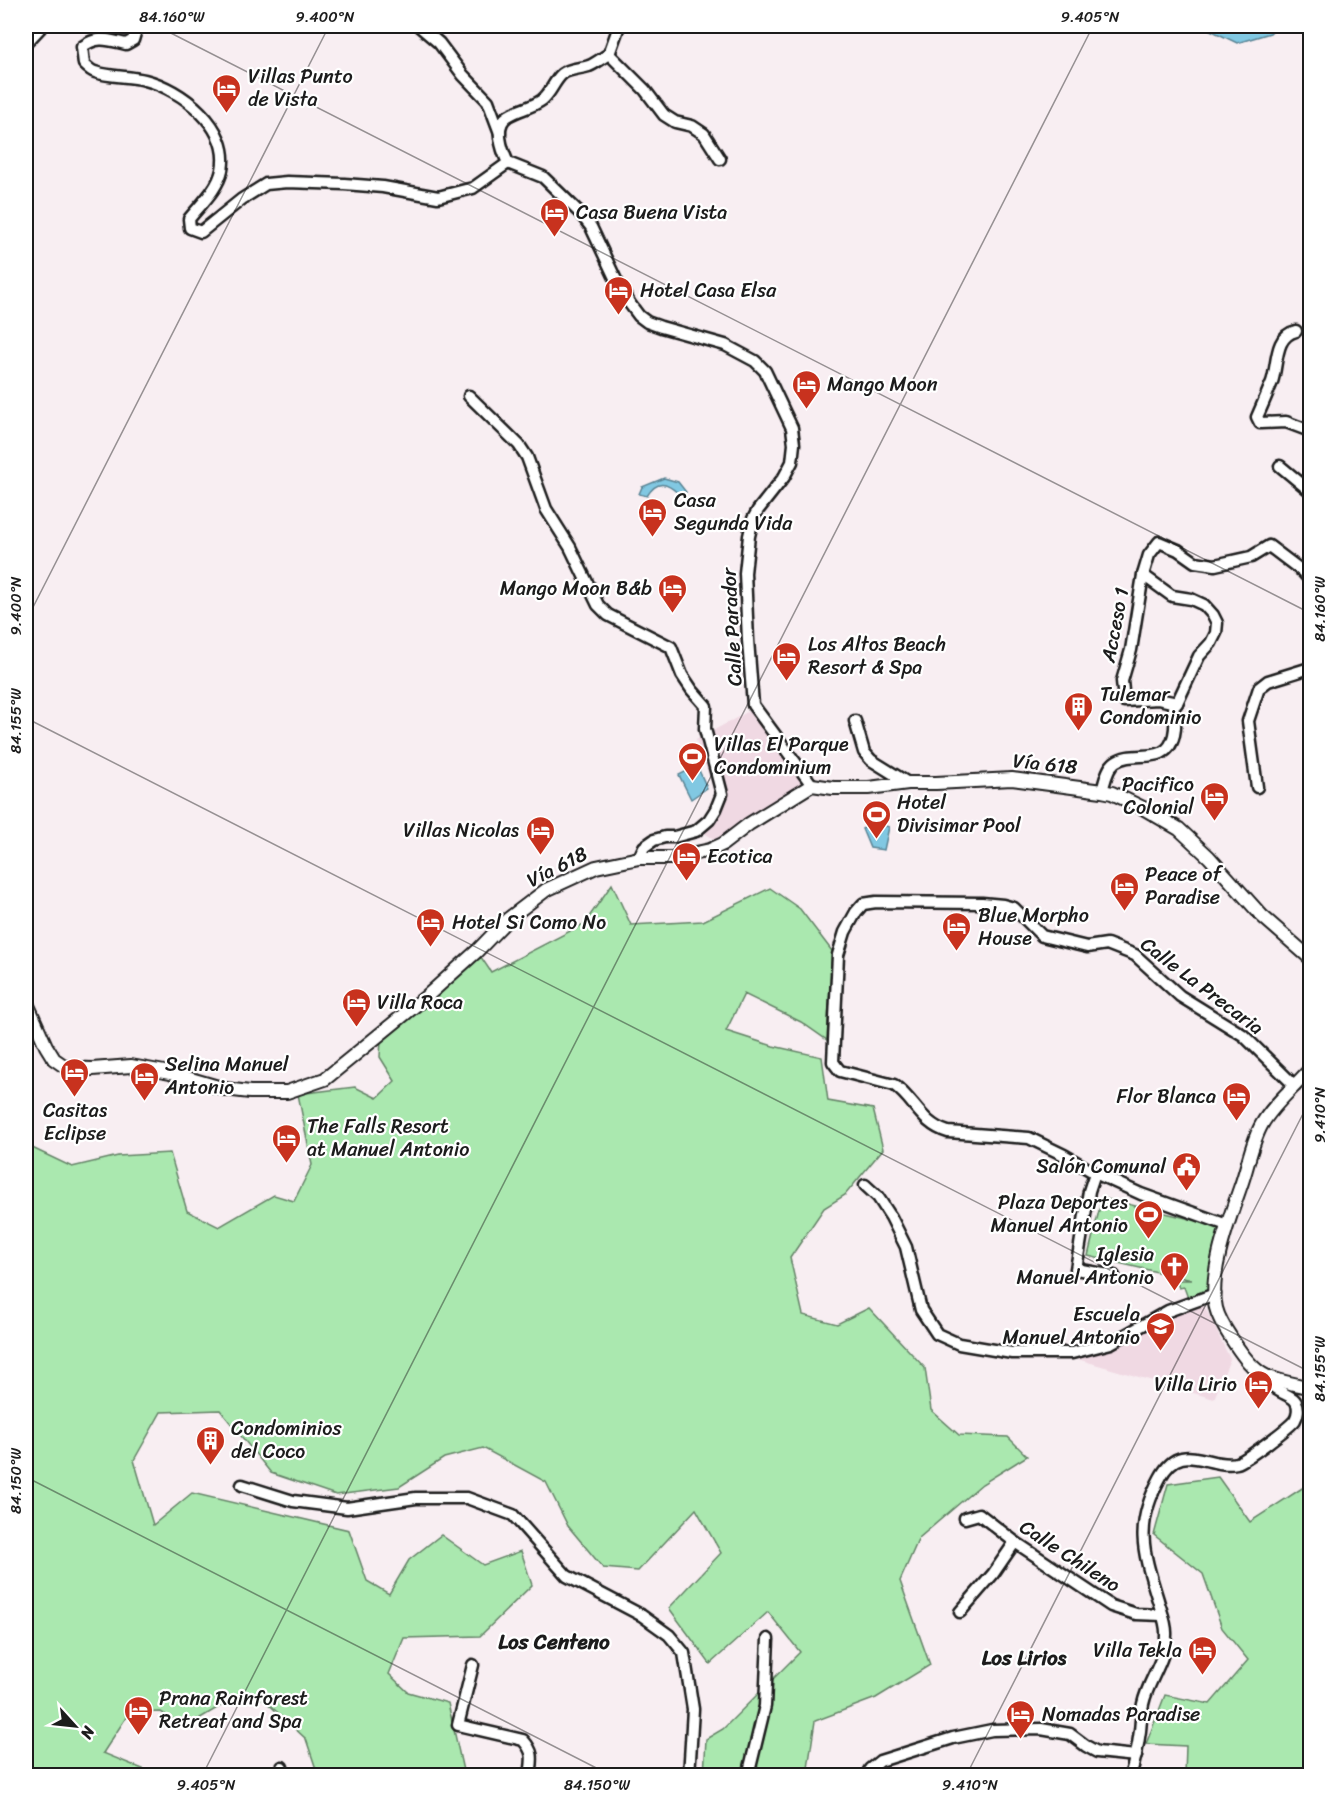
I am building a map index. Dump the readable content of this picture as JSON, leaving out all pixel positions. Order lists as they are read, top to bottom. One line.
{"streets":{"street":["Acceso 1","Calle Parador","Vía 618","Calle La Precaria","Calle Chileno"]},"crossings":[["Calle Parador","Vía 618"]],"districts":["Los Centeno","Los Lirios"],"places":{"hotel":["Villas Punto de Vista","Casa Buena Vista","Hotel Casa Elsa","Mango Moon","Casa Segunda Vida","Mango Moon B&b","Los Altos Beach Resort & Spa","Pacifico Colonial","Villas Nicolas","Ecotica","Peace of Paradise","Hotel Si Como No","Blue Morpho House","Villa Roca","Casitas Eclipse","Selina Manuel Antonio","Flor Blanca","The Falls Resort at Manuel Antonio","Villa Lirio","Villa Tekla","Prana Rainforest Retreat and Spa","Nomadas Paradise"],"building":["Tulemar Condominio","Condominios del Coco"],"sports":["Villas El Parque Condominium","Hotel Divisimar Pool","Plaza Deportes Manuel Antonio"],"public building":["Salón Comunal"],"church":["Iglesia Manuel Antonio"],"school or university":["Escuela Manuel Antonio"]},"north":"bottom right","coordinates":["84.160°W","9.400°N","9.405°N","84.155°W","9.410°N","84.150°W"]}
